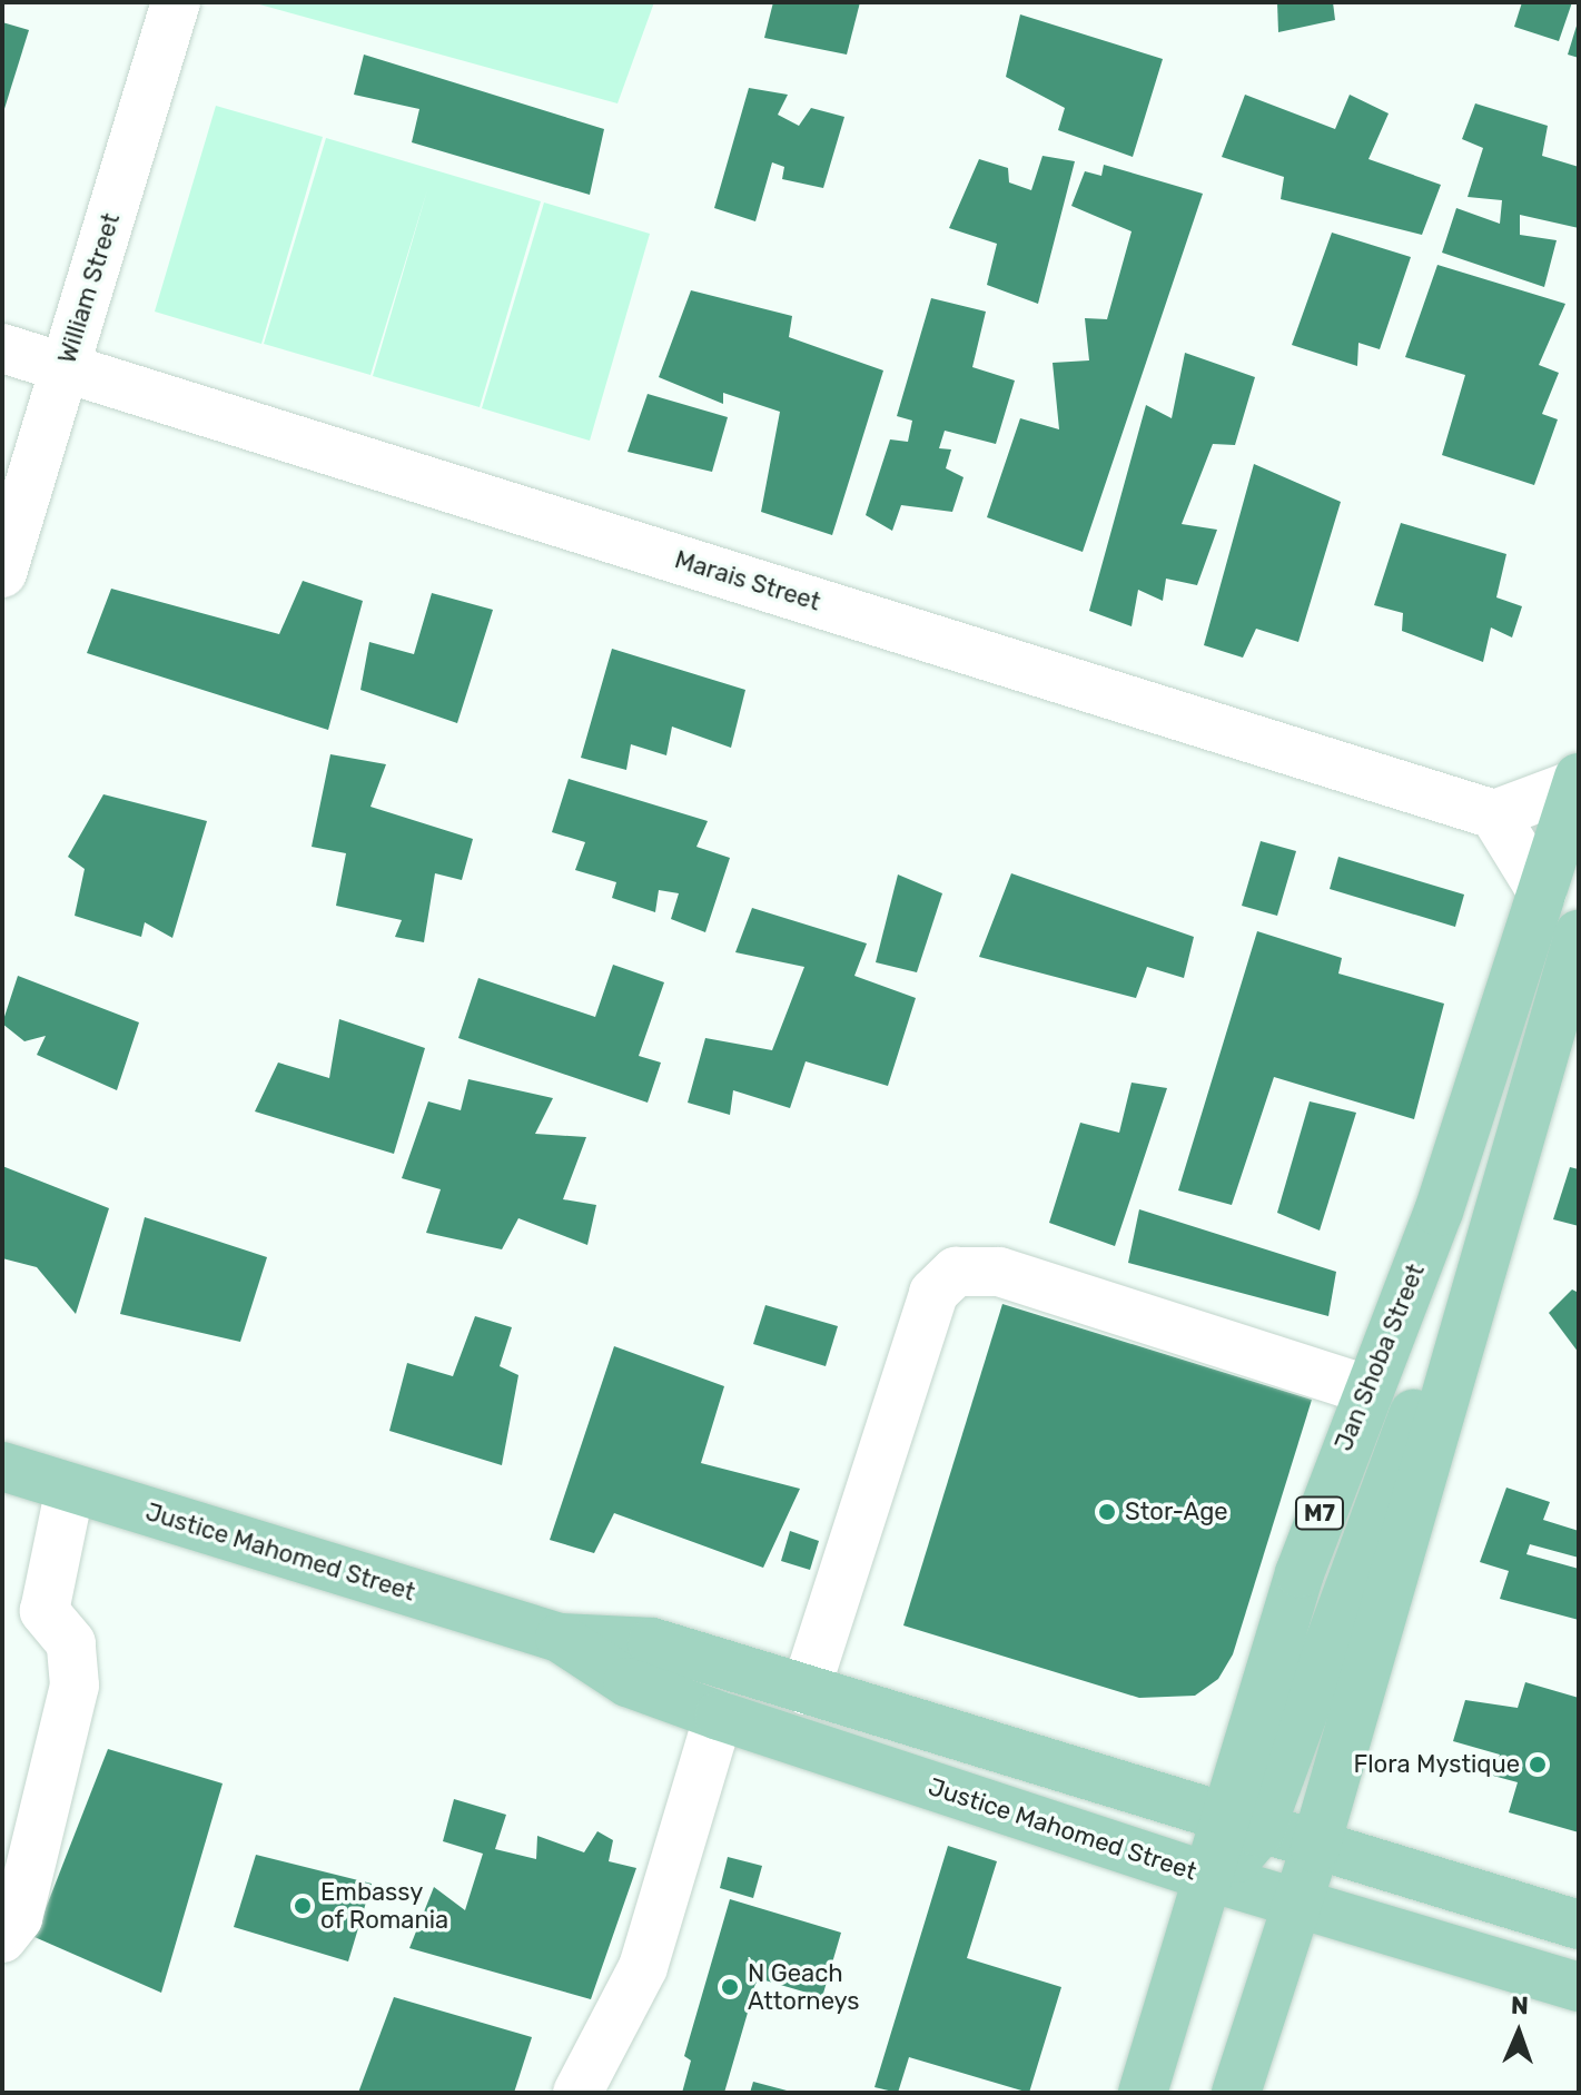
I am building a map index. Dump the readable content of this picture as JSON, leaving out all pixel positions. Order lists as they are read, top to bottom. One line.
{"streets":{"main road":["Jan Shoba Street","M7","Justice Mahomed Street"],"street":["William Street","Marais Street"]},"crossings":[["William Street","Marais Street"],["Jan Shoba Street","Justice Mahomed Street"]],"places":["Stor-Age","Flora Mystique","Embassy of Romania","N Geach Attorneys"],"north":"top"}
